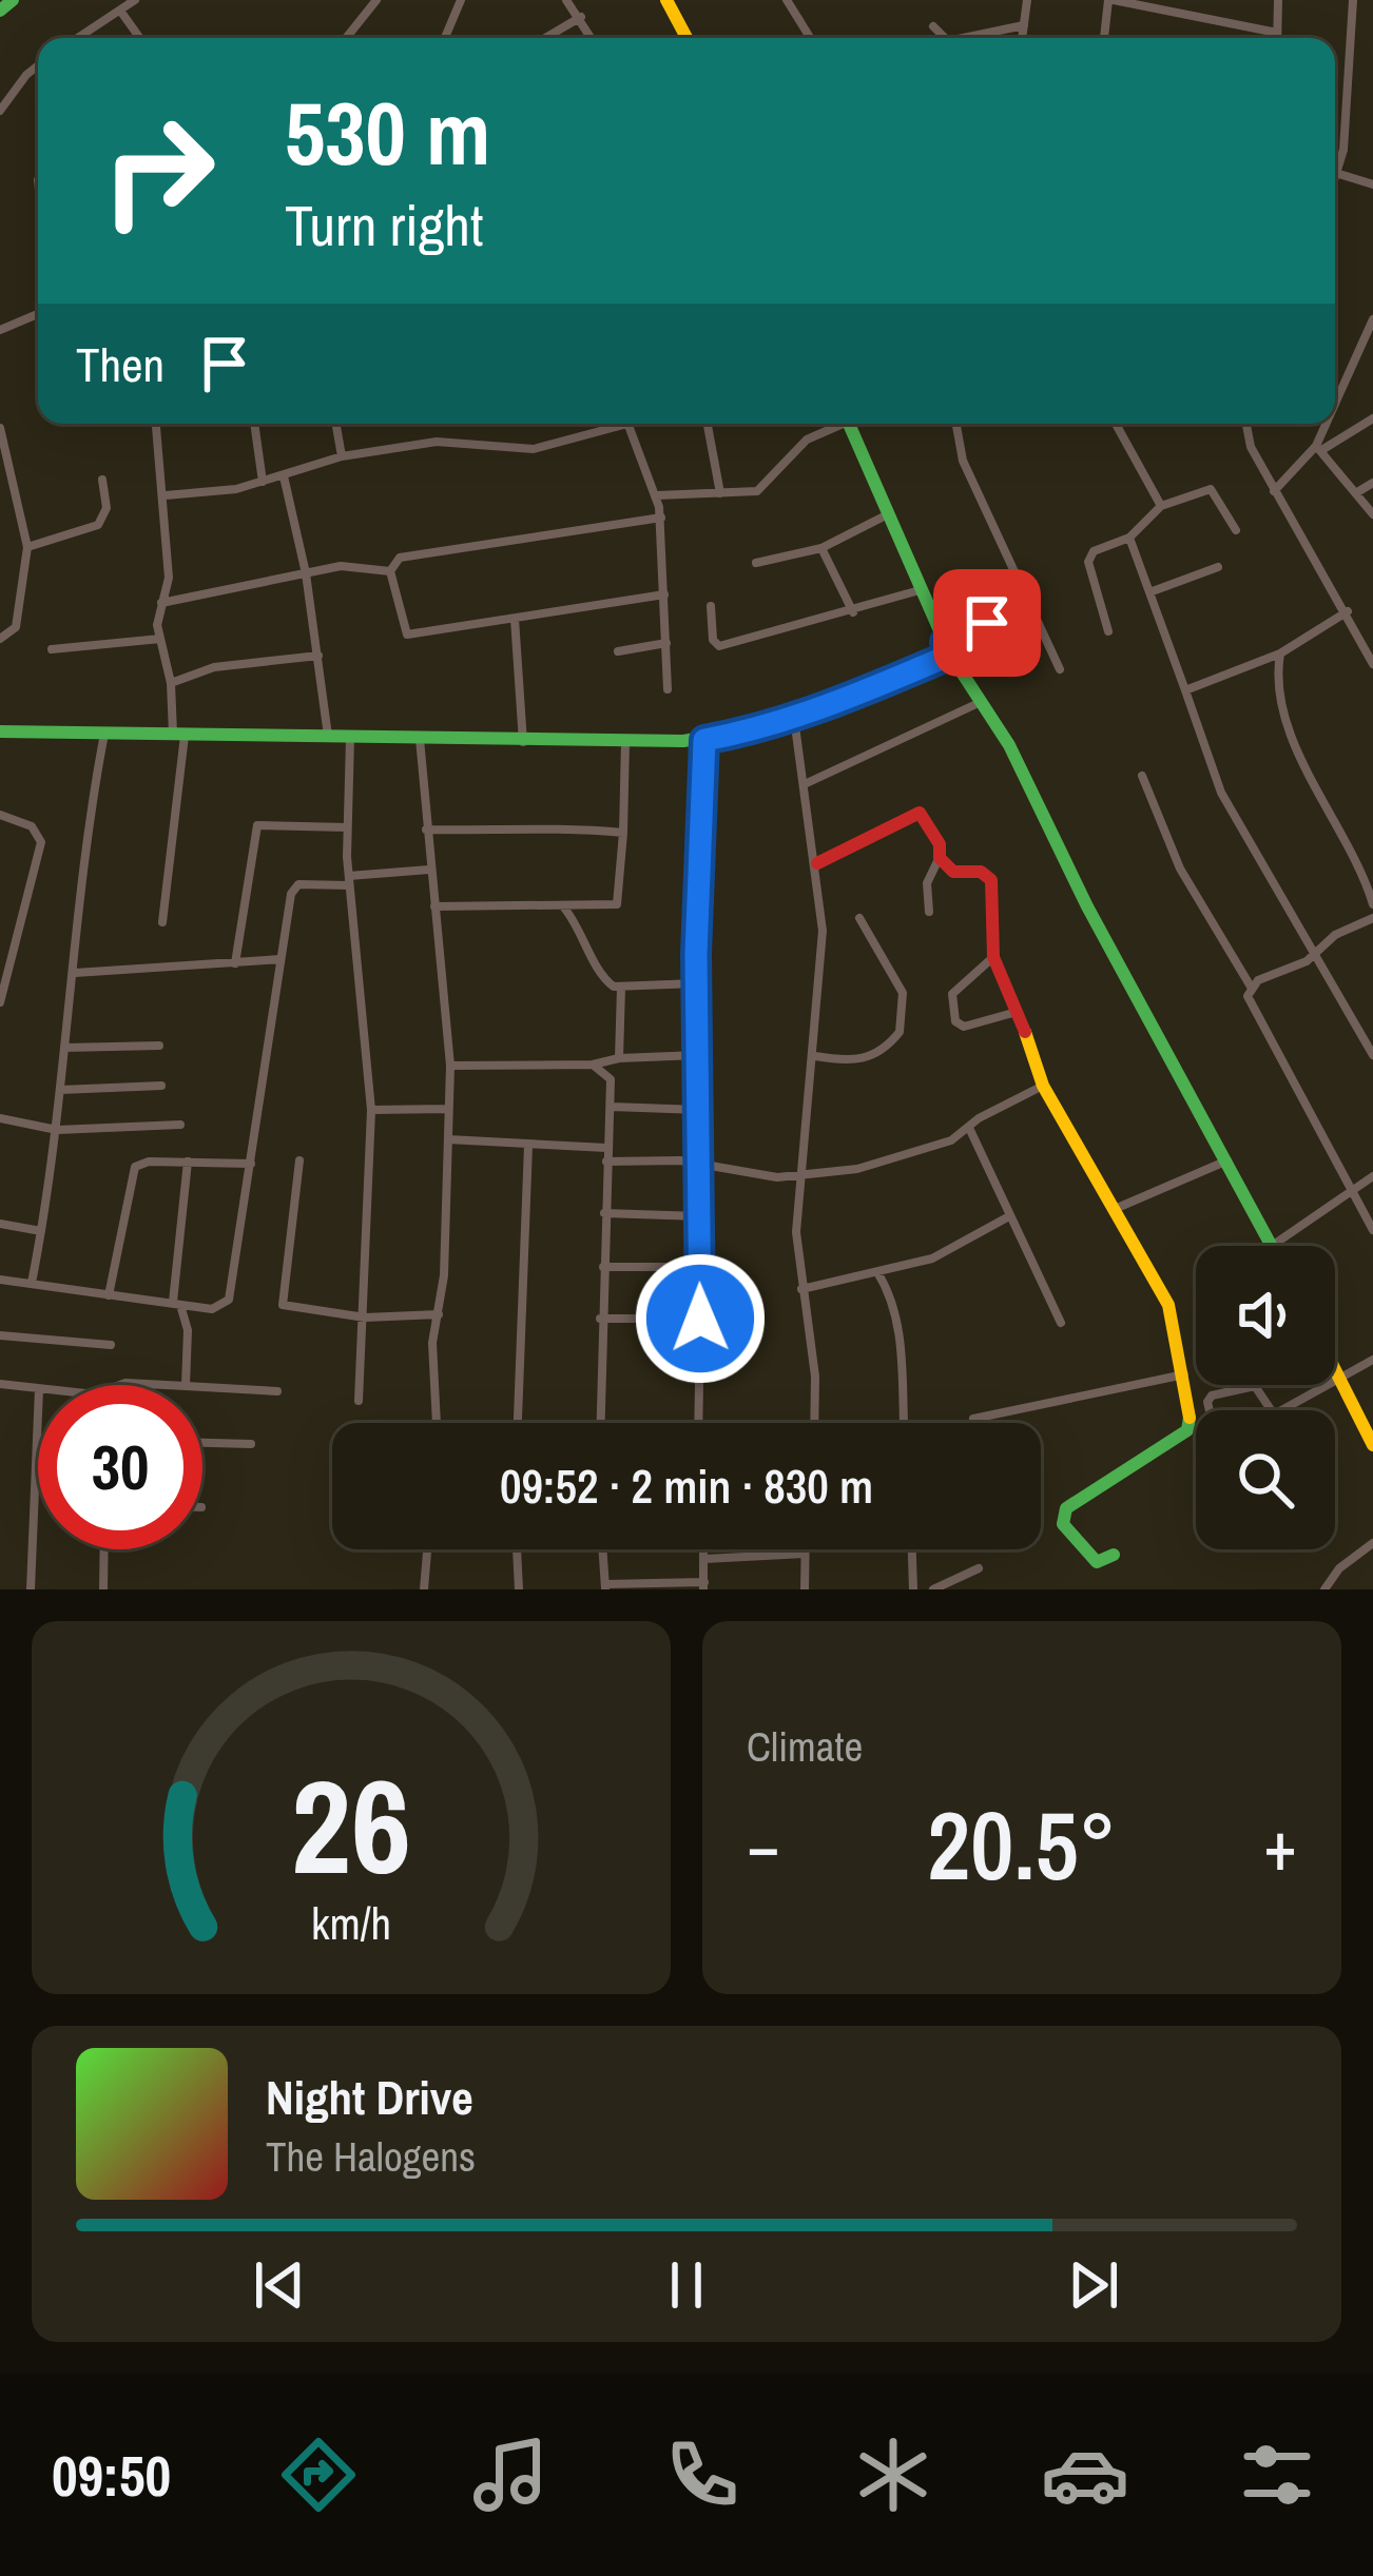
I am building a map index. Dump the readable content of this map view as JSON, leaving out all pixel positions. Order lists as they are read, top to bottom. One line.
{"page":{"turn":["530 m","Turn right"],"then":"Then","limit":"30","trip":"09:52 · 2 min · 830 m","tile":"Climate","heat":["−","20.5°","+"],"song":["Night Drive","The Halogens"],"tabs":"09:50","gauge":["26","km/h"]}}
